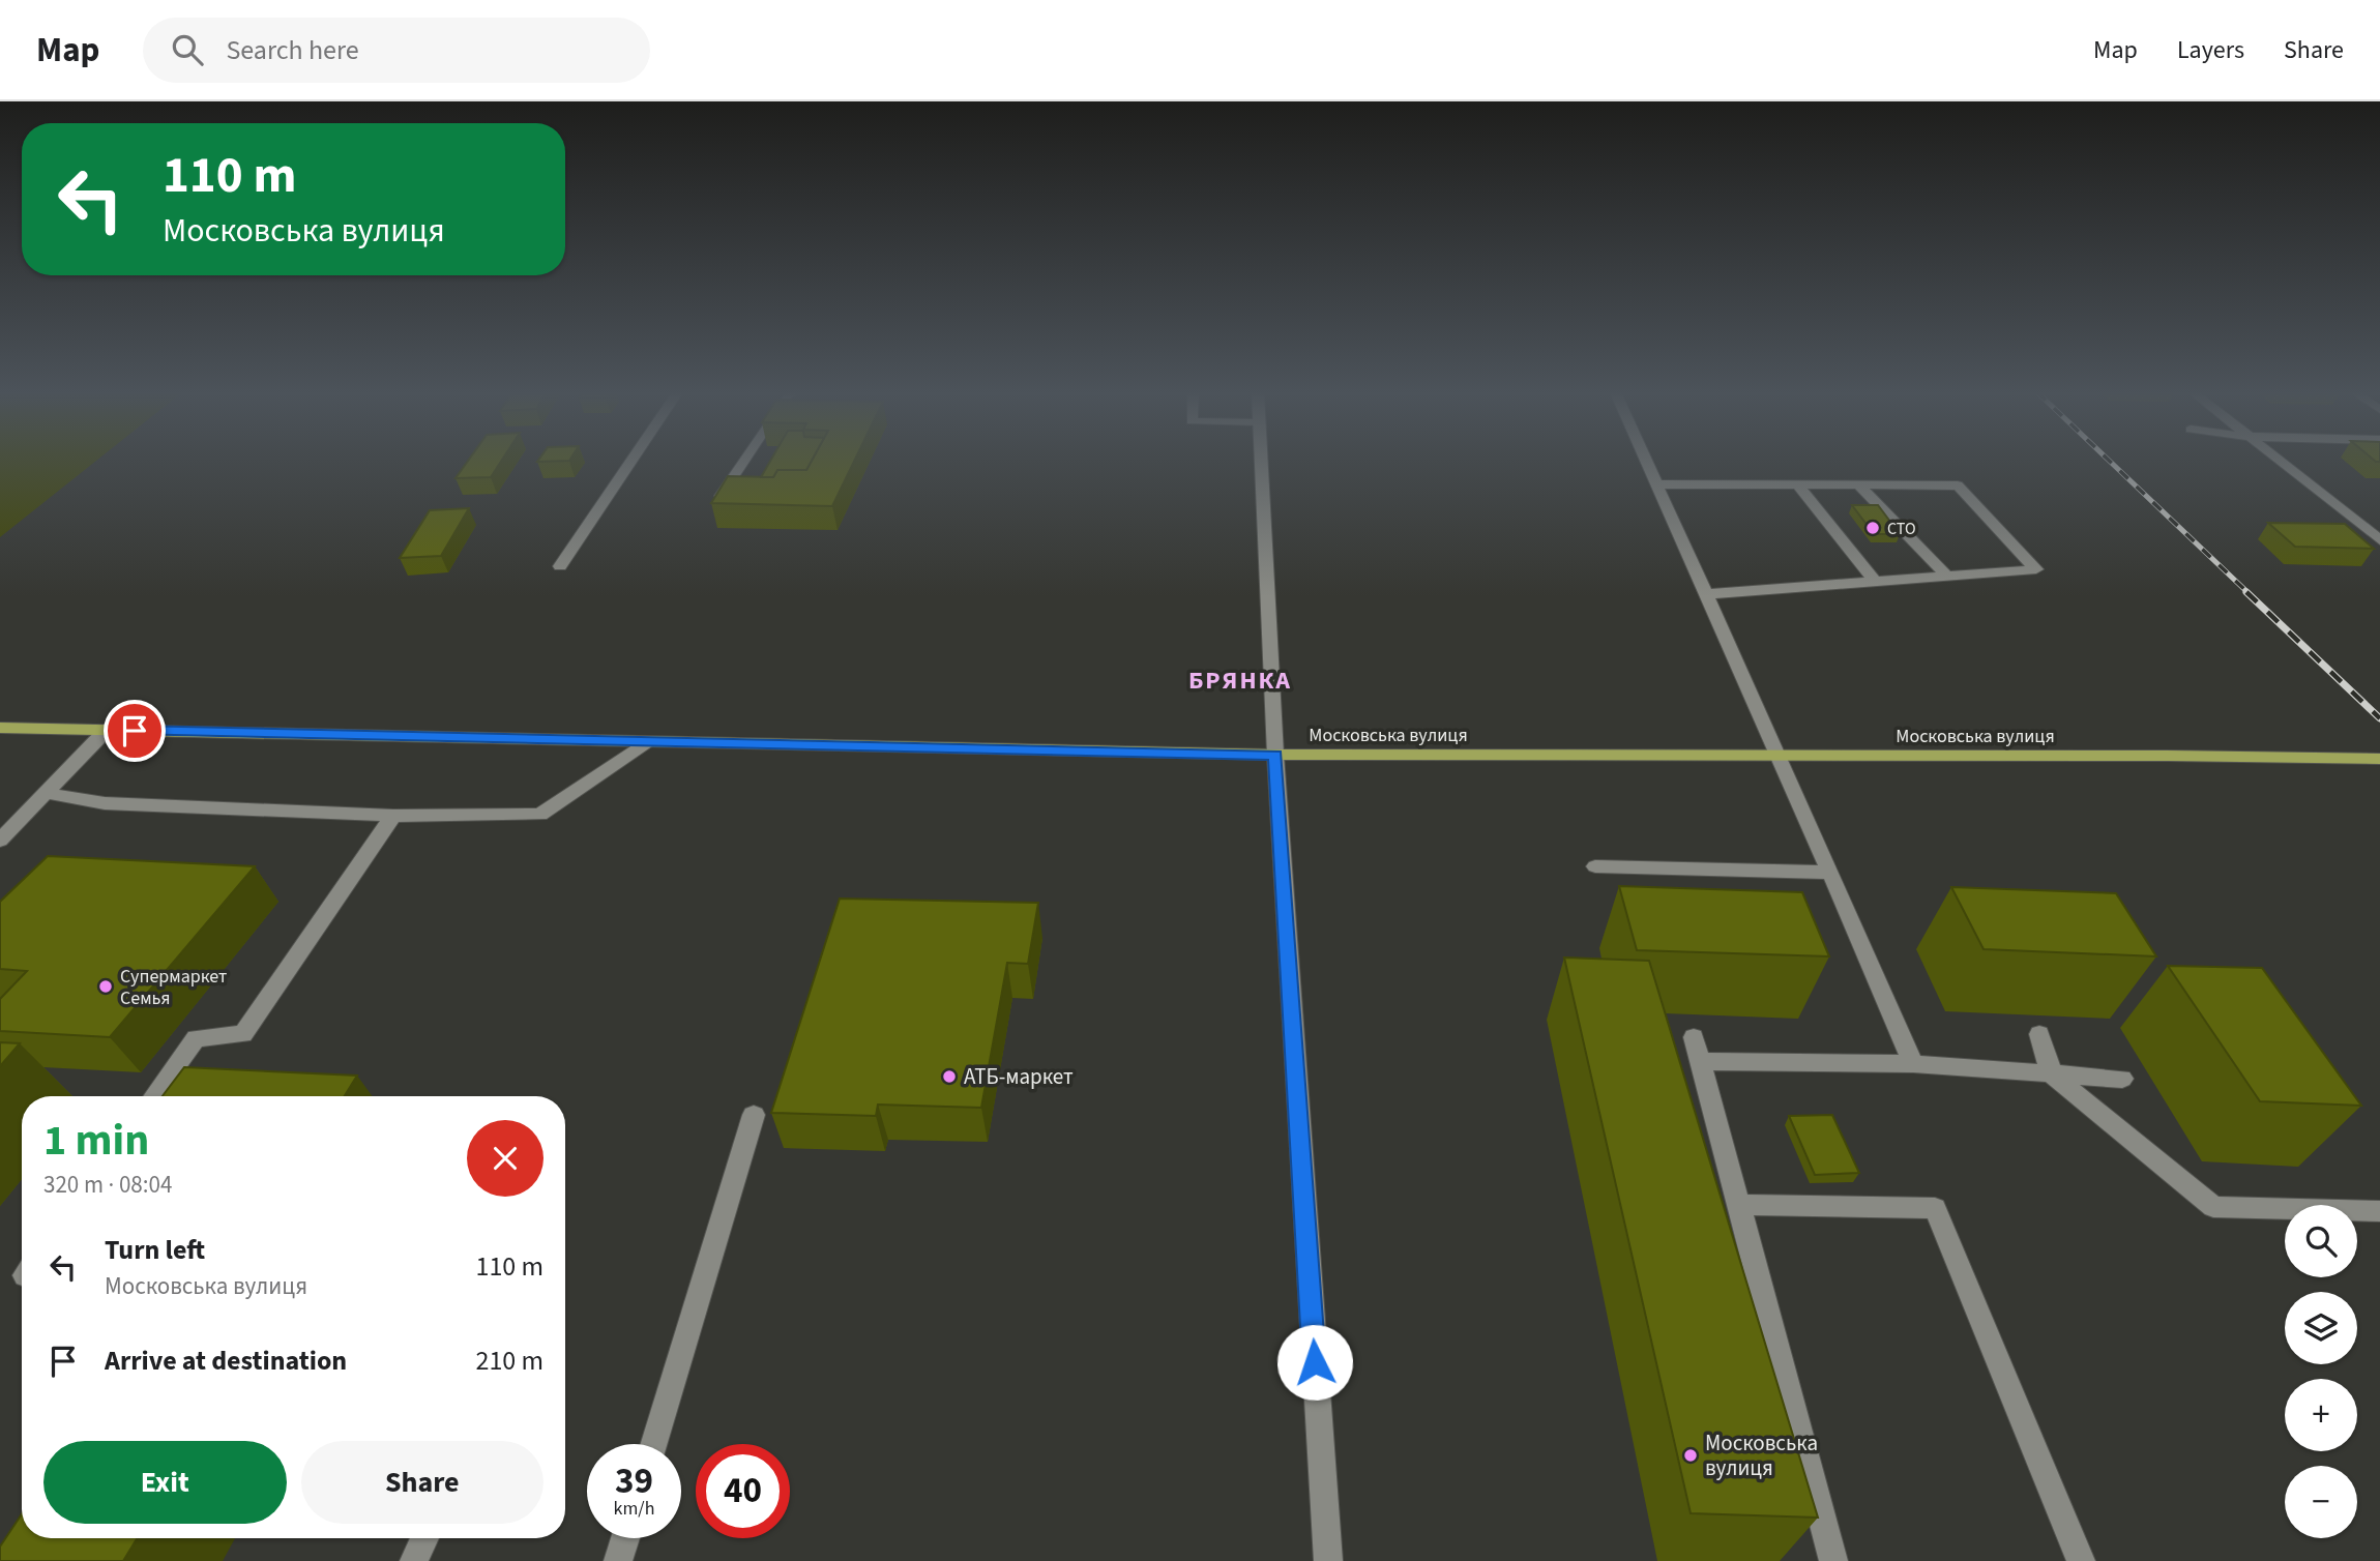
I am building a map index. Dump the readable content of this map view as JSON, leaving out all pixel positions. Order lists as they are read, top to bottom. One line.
{"streets":{"main road":["Московська вулиця"]},"districts":["БРЯНКА"],"places":["СТО","Супермаркет Семья","АТБ-маркет","Московська вулиця"],"page":{"header":"Map","search":"Search here","nav":["Map","Layers","Share"],"turn":["110 m","Московська вулиця"],"heading":["1 min","320 m · 08:04"],"map_buttons":["+","−"],"list":[{"name":"Turn left","note":"Московська вулиця","value":"110 m"},{"name":"Arrive at destination","value":"210 m"}],"buttons":["Exit","Share"],"speed":"39 km/h","limit":"40"}}
